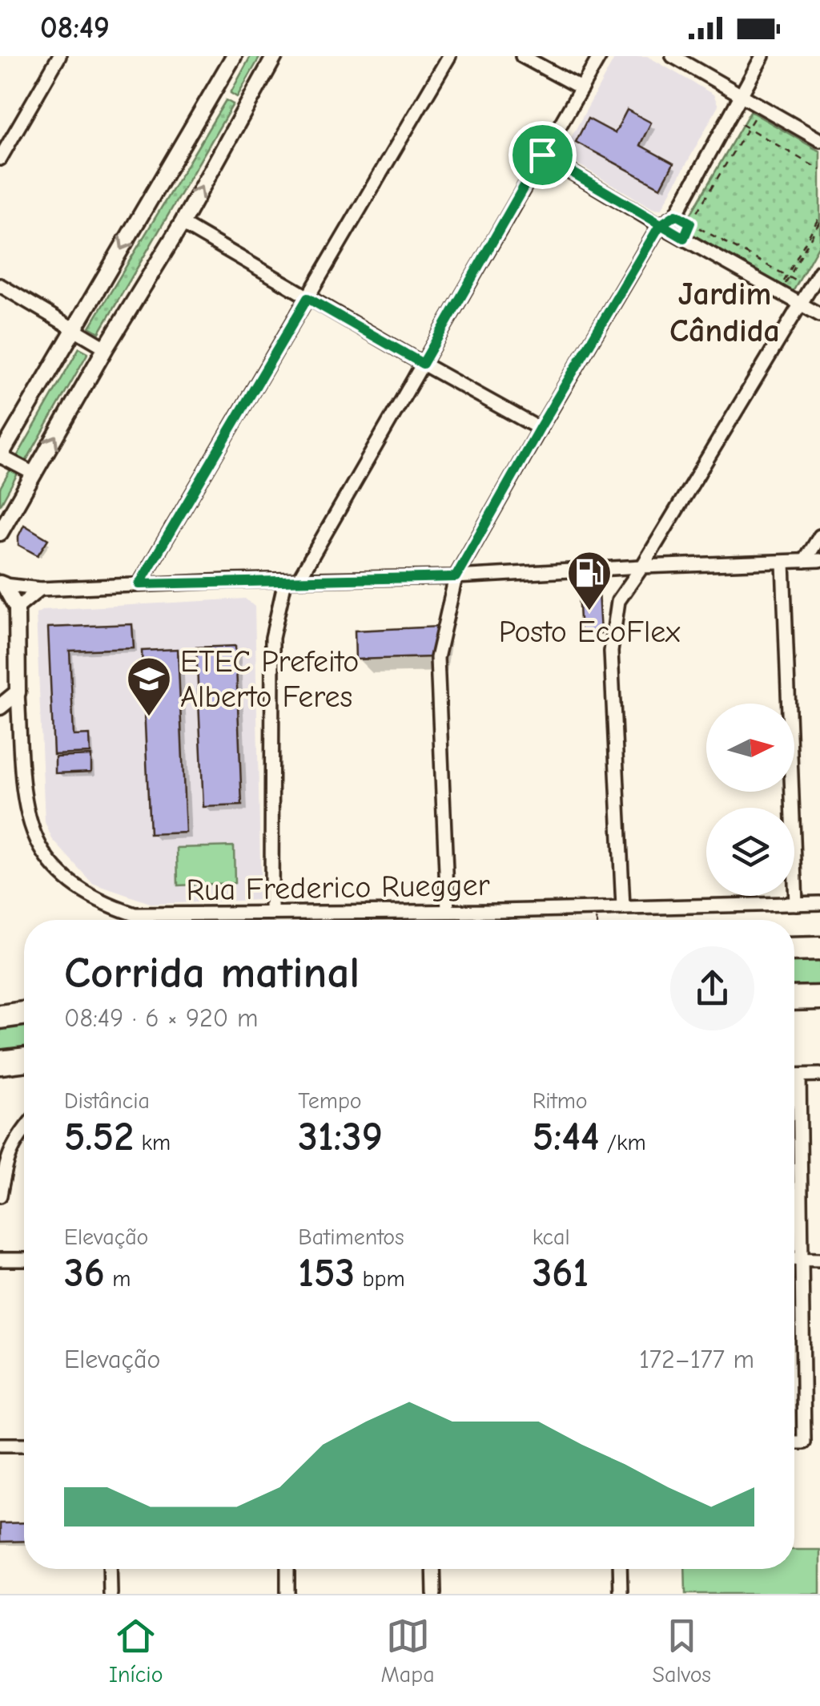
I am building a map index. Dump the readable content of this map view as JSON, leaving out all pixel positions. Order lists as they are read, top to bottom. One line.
{"streets":{"street":["Rua Frederico Ruegger"]},"districts":["Jardim Cândida"],"places":{"fuel station":["Posto EcoFlex"],"school or university":["ETEC Prefeito Alberto Feres"]},"north":"right","page":{"status":"08:49","heading":["Corrida matinal","08:49 · 6 × 920 m"],"stats":[["Distância","5.52 km"],["Tempo","31:39"],["Ritmo","5:44 /km"],["Elevação","36 m"],["Batimentos","153 bpm"],["kcal","361"]],"chart":["Elevação","172–177 m"],"tabs":["Início","Mapa","Salvos"]}}
